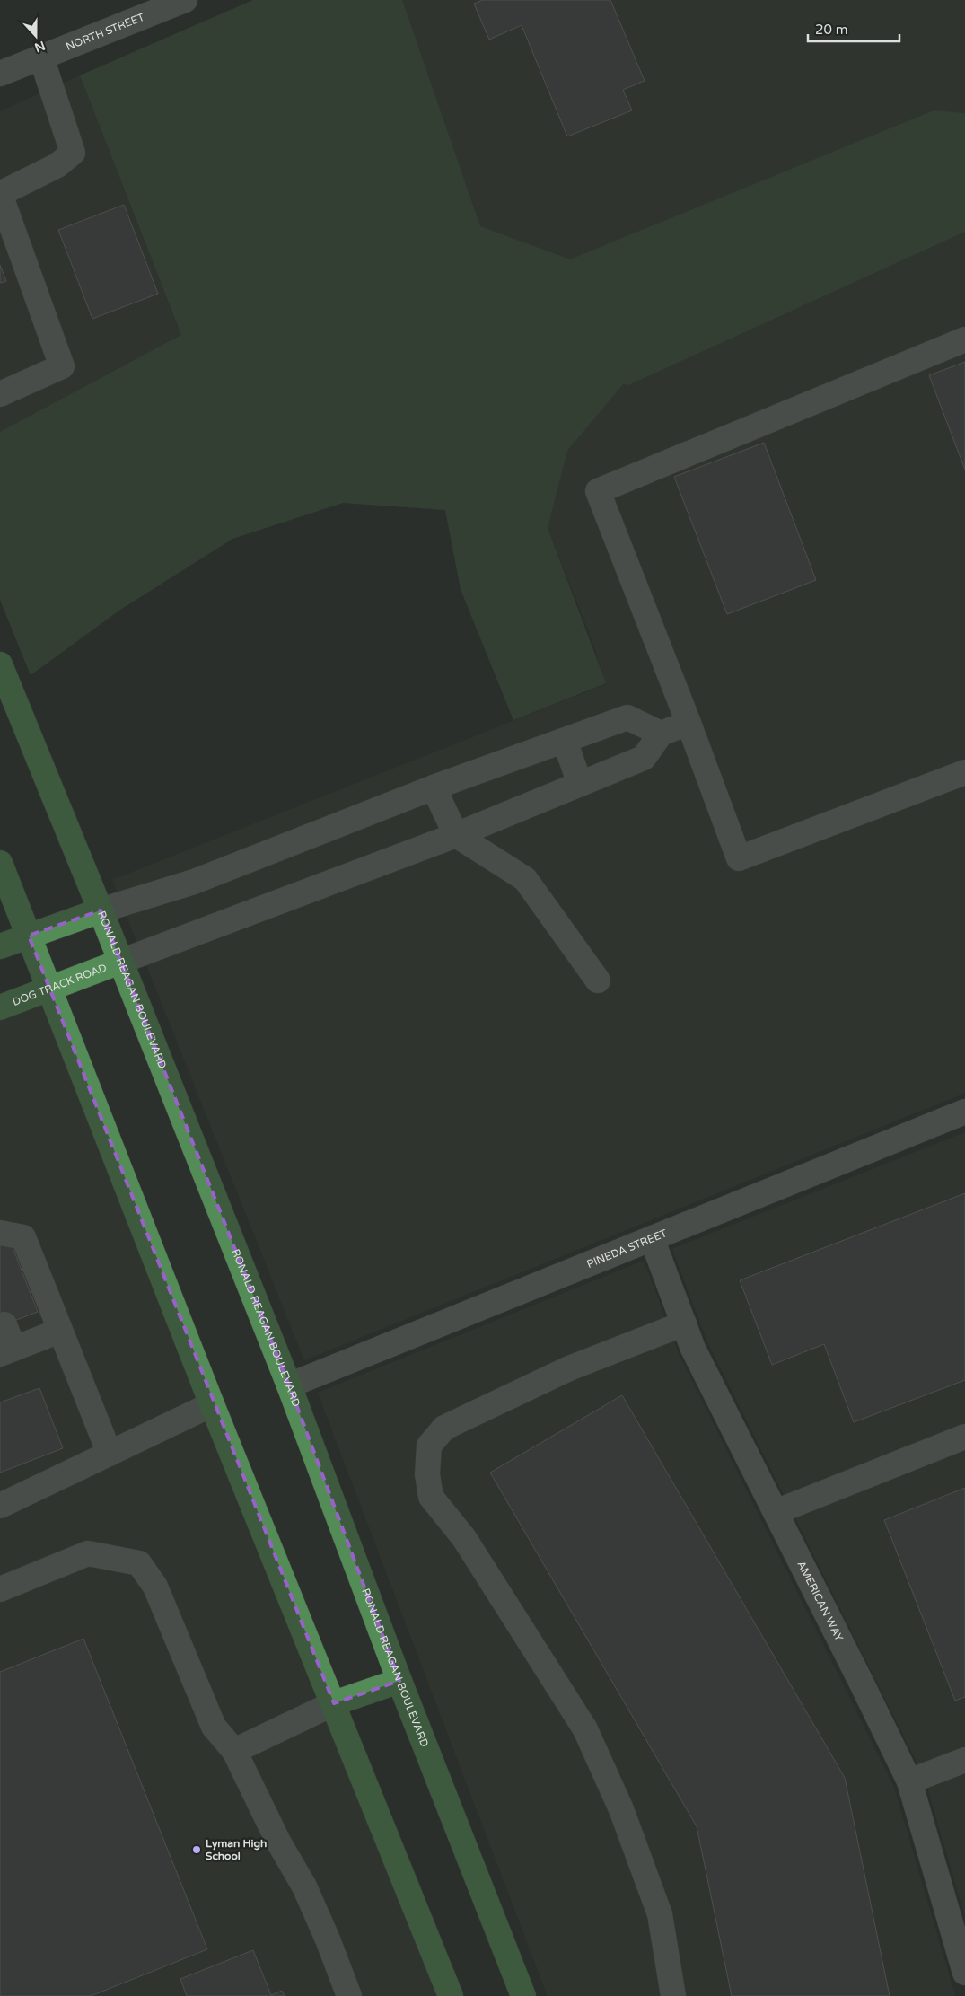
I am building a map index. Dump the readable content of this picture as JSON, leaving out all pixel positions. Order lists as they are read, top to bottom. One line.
{"streets":{"main road":["DOG TRACK ROAD","RONALD REAGAN BOULEVARD"],"street":["NORTH STREET","PINEDA STREET","AMERICAN WAY"]},"crossings":[["DOG TRACK ROAD","RONALD REAGAN BOULEVARD"],["RONALD REAGAN BOULEVARD","PINEDA STREET"],["PINEDA STREET","AMERICAN WAY"]],"places":["Lyman High School"],"scale_bar":"20 m","north":"bottom"}
